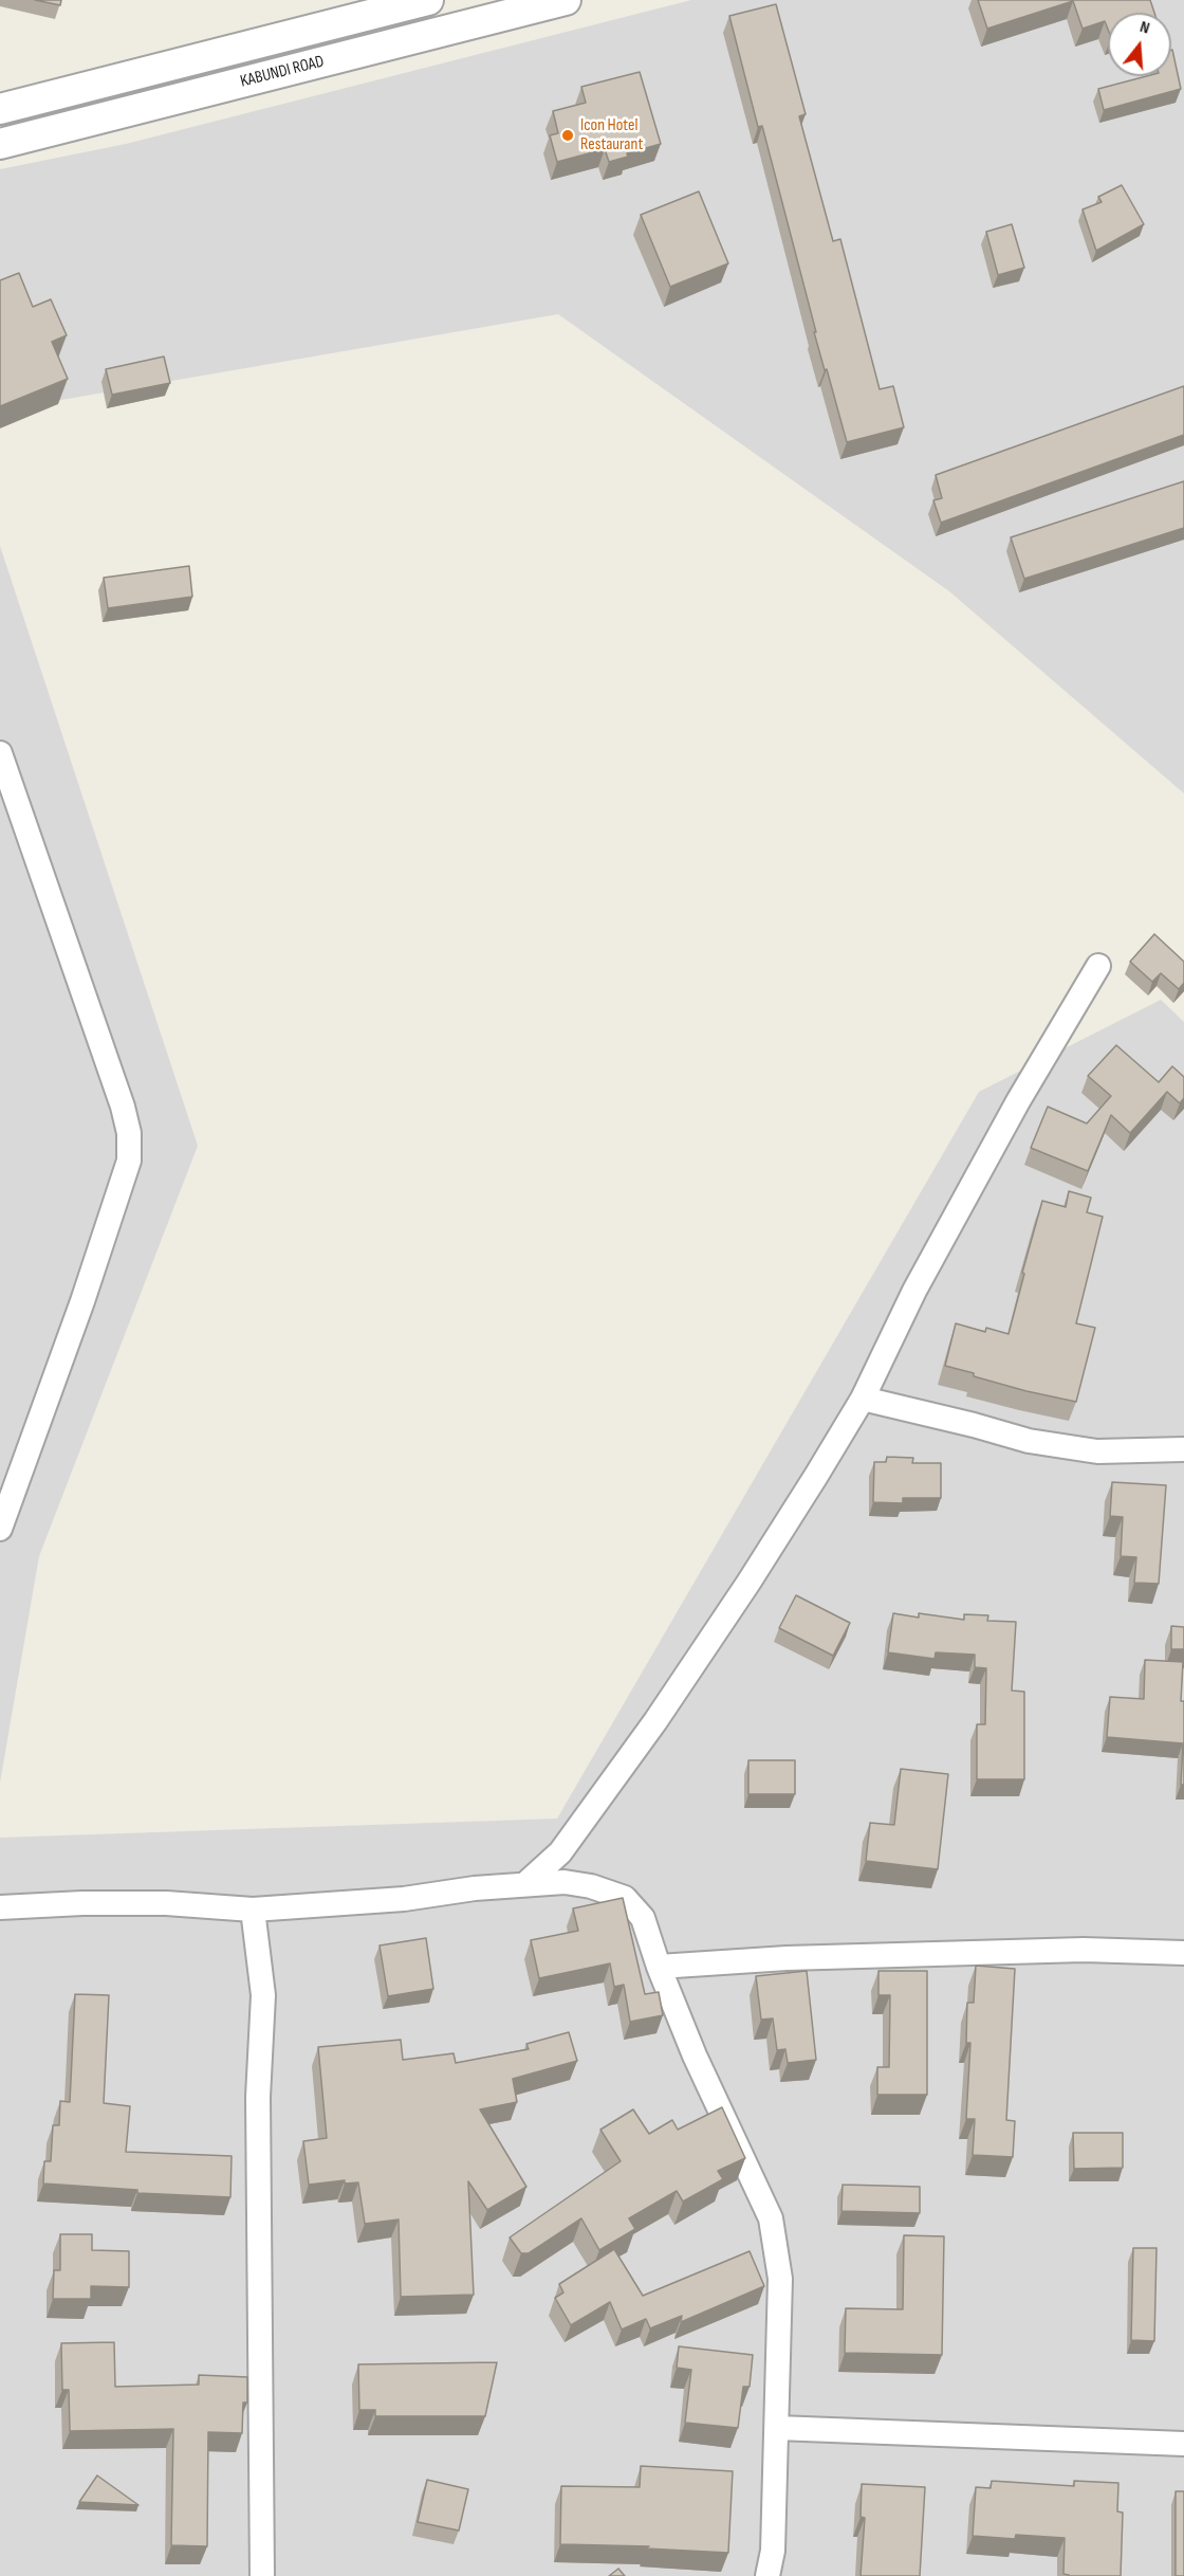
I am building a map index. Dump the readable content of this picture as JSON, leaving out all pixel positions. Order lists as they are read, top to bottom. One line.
{"streets":{"street":["KABUNDI ROAD"]},"places":["Icon Hotel Restaurant"],"north":"top"}
